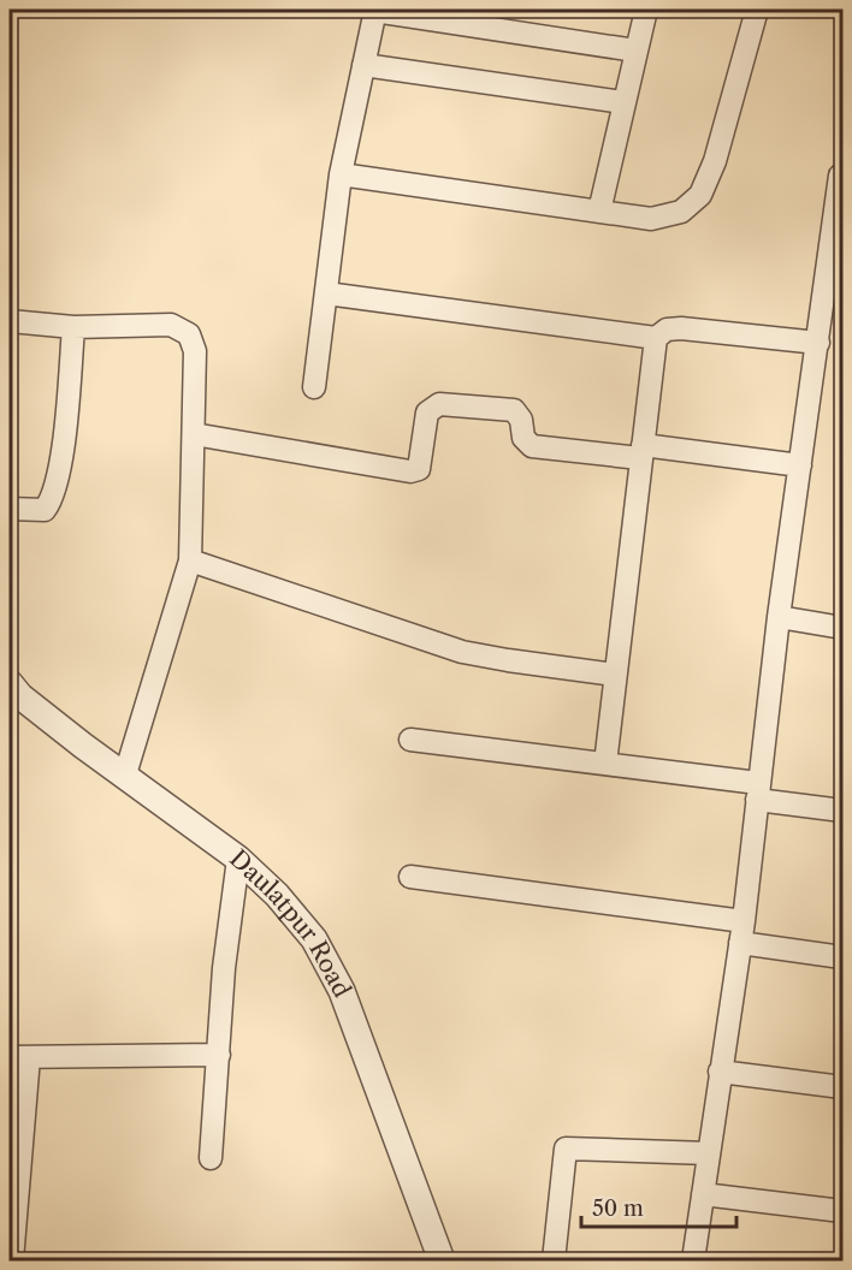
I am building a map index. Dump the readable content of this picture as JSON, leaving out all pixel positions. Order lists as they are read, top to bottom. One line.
{"streets":{"street":["Daulatpur Road"]},"scale_bar":"50 m"}
